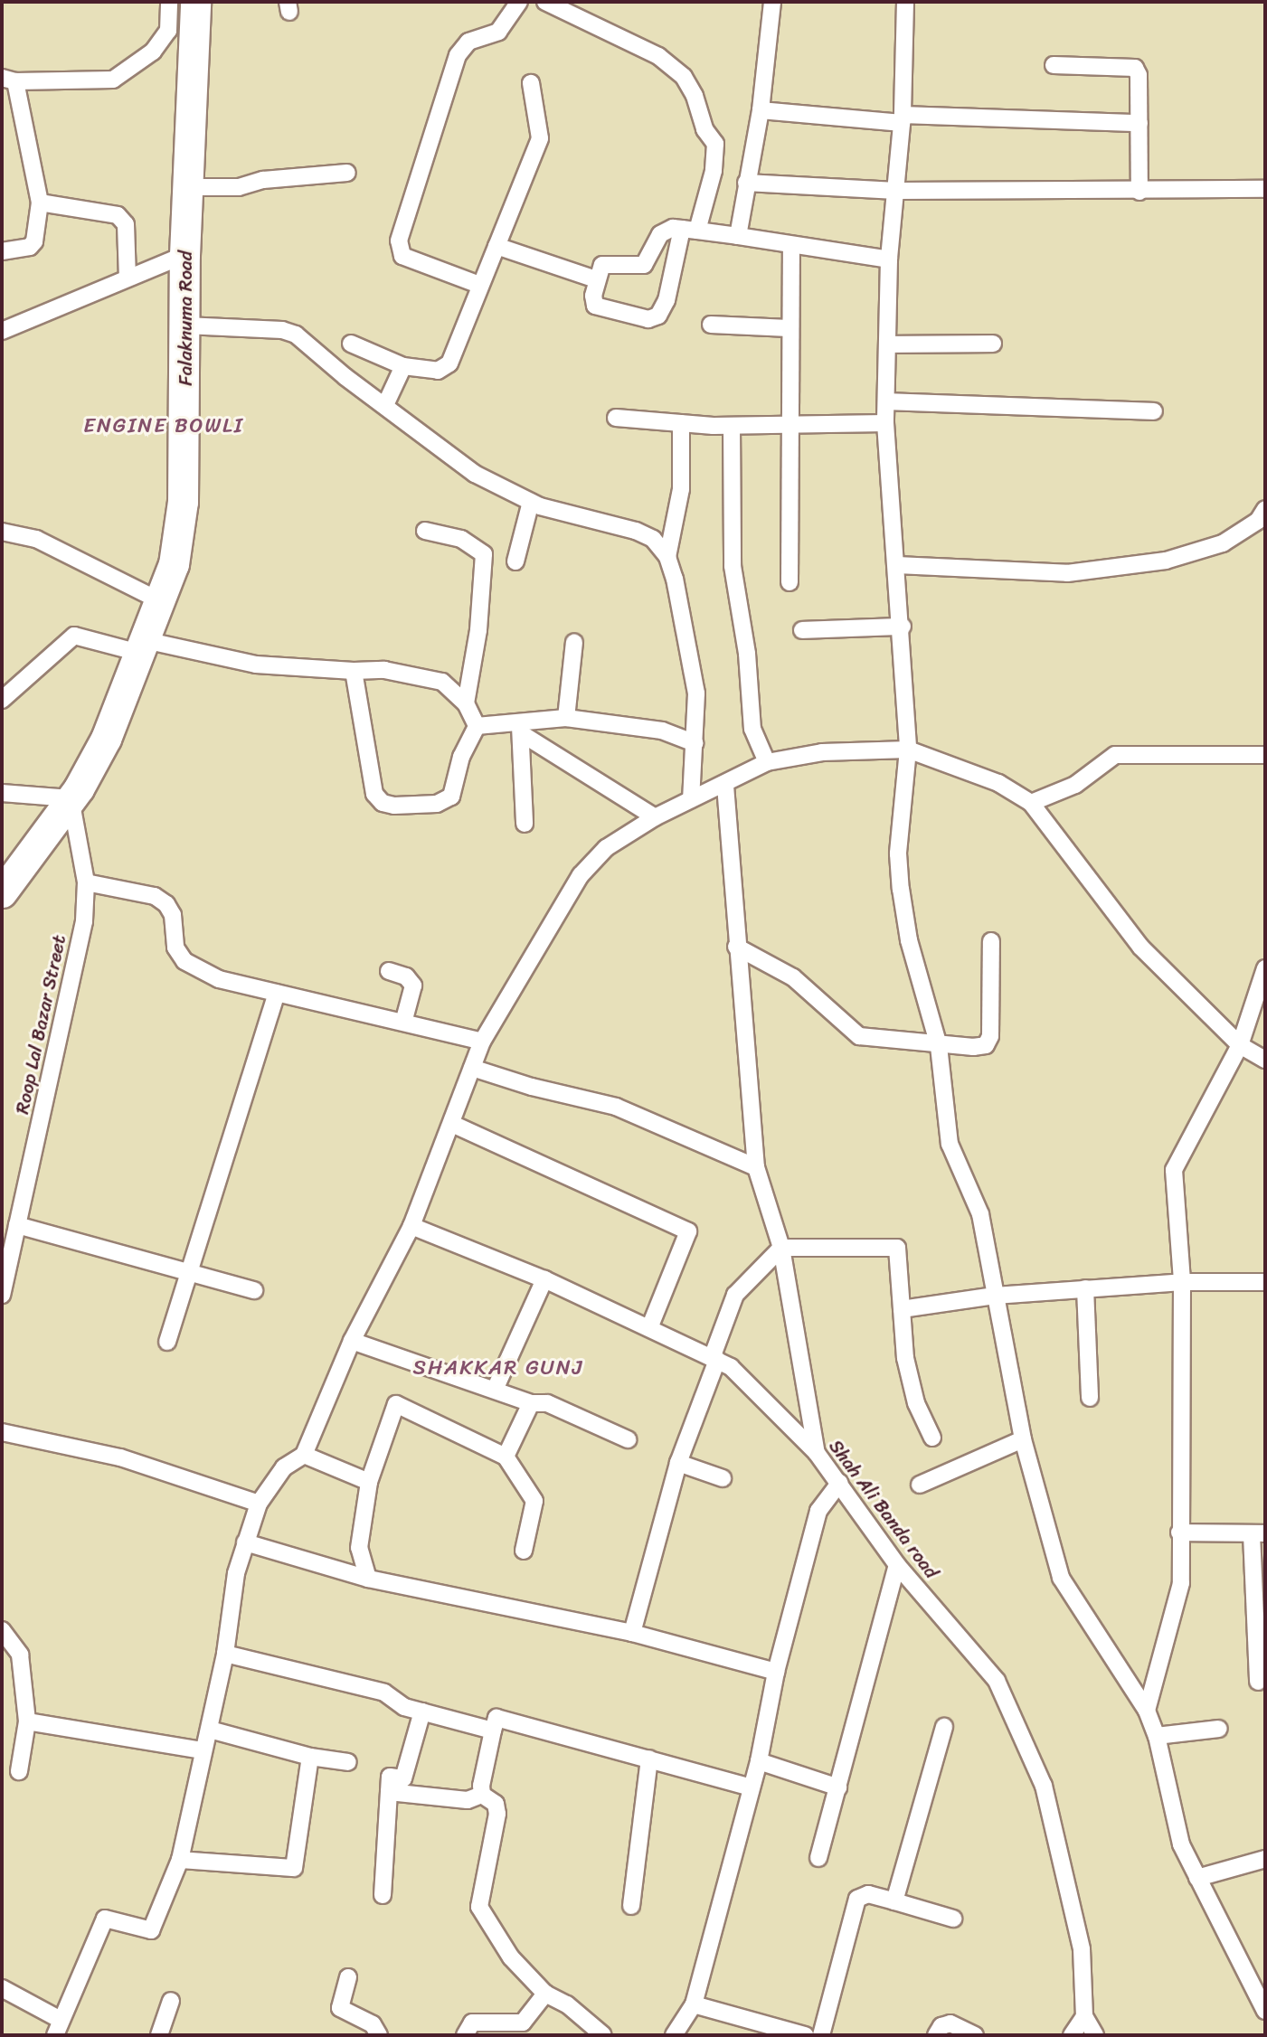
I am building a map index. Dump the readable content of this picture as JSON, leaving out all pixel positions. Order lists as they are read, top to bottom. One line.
{"streets":{"highway":["Falaknuma Road"],"street":["Roop Lal Bazar Street","Shah Ali Banda road"]},"crossings":[["Falaknuma Road","Roop Lal Bazar Street"]],"districts":["ENGINE BOWLI","SHAKKAR GUNJ"]}
